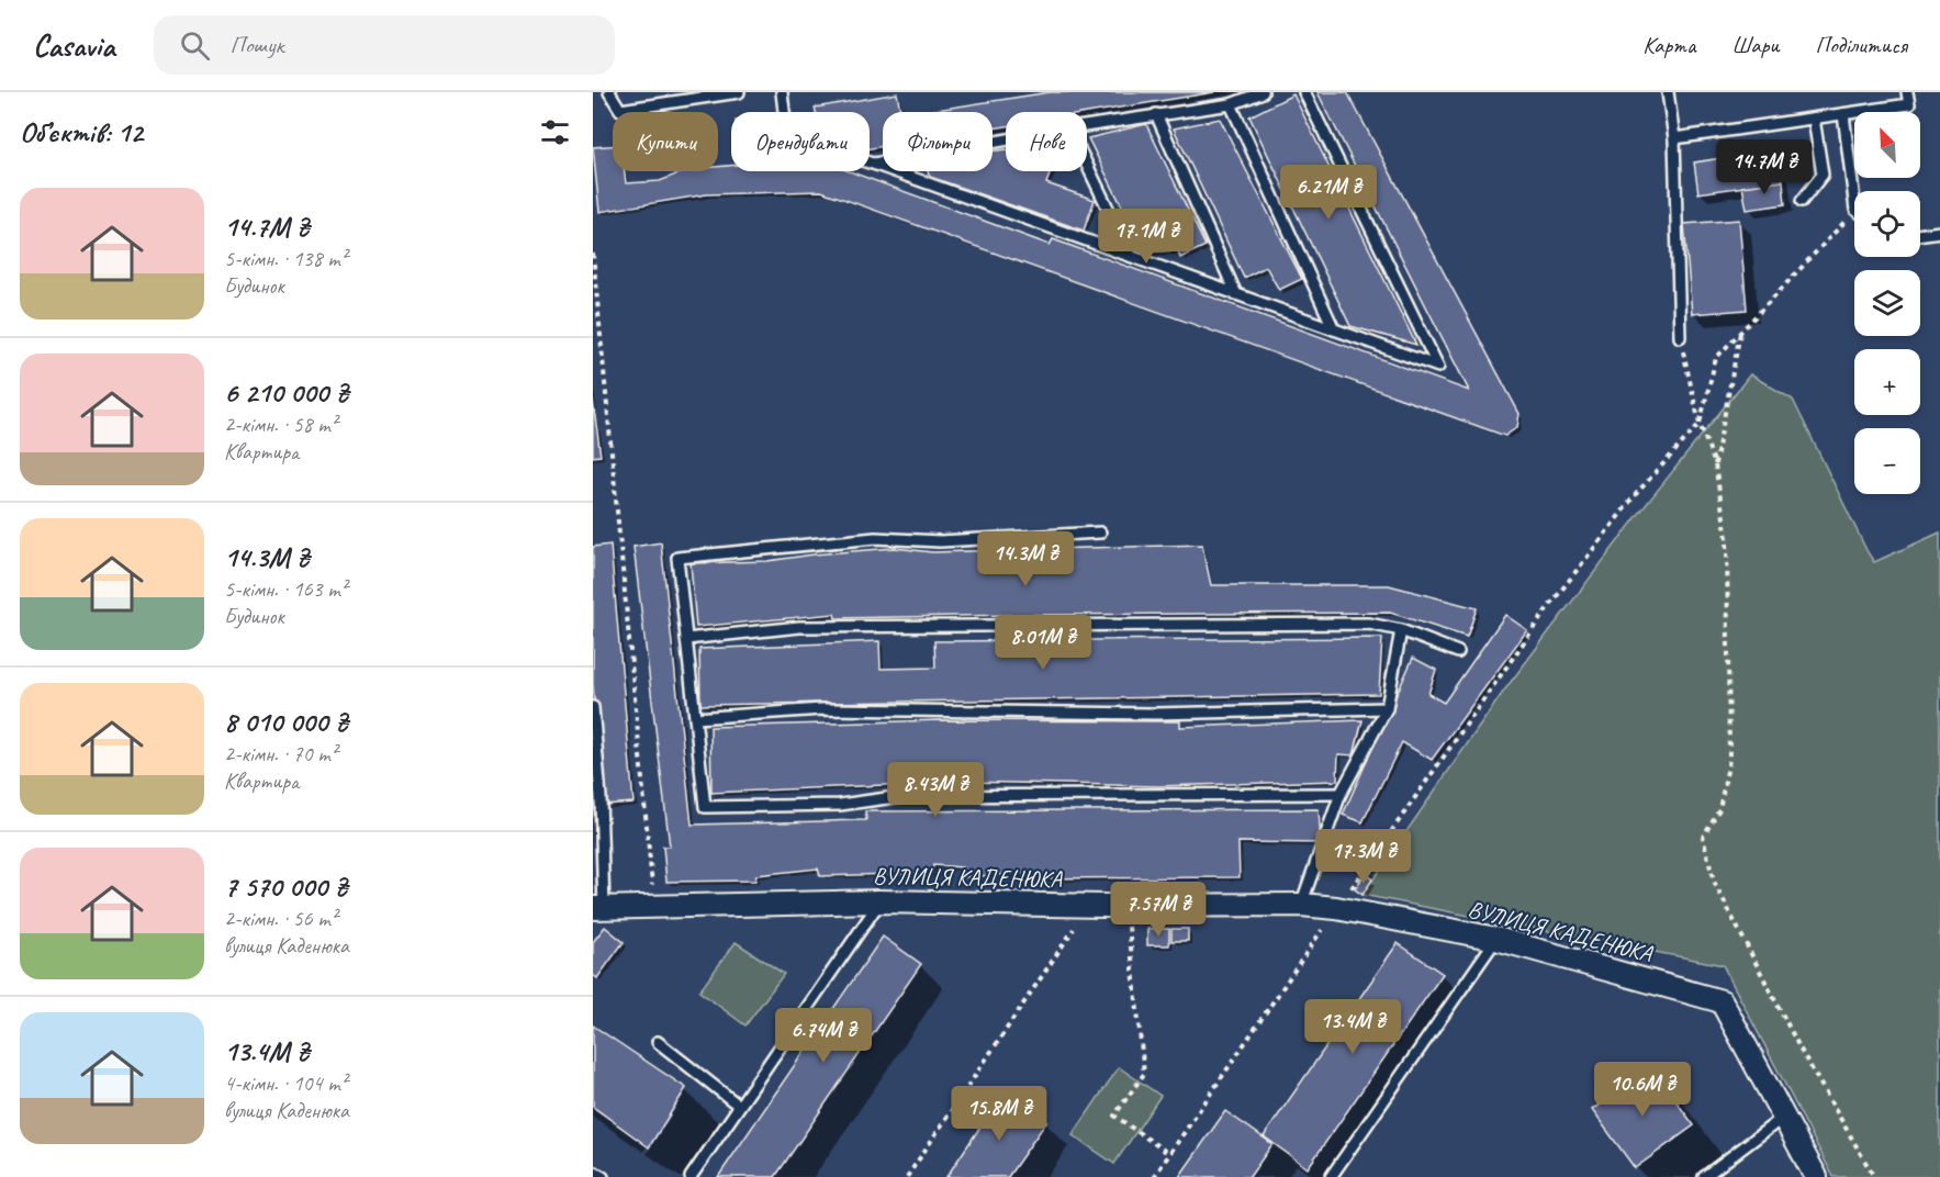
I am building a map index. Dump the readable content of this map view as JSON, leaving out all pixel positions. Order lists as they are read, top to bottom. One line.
{"streets":{"street":["ВУЛИЦЯ КАДЕНЮКА"]},"north":"top left","page":{"header":"Casavia","search":"Пошук","nav":["Карта","Шари","Поділитися"],"heading":"Об’єктів: 12","map_buttons":["+","−"],"chip":["Купити","Орендувати","Фільтри","Нове"],"price":["14.7M ₴","6.21M ₴","17.1M ₴","14.3M ₴","8.01M ₴","8.43M ₴","17.3M ₴","7.57M ₴","13.4M ₴","6.74M ₴","10.6M ₴","15.8M ₴"],"list":[{"name":"14.7M ₴","note":"5-кімн. · 138 m² · Будинок"},{"name":"6 210 000 ₴","note":"2-кімн. · 58 m² · Квартира"},{"name":"14.3M ₴","note":"5-кімн. · 163 m² · Будинок"},{"name":"8 010 000 ₴","note":"2-кімн. · 70 m² · Квартира"},{"name":"7 570 000 ₴","note":"2-кімн. · 56 m² · вулиця Каденюка"},{"name":"13.4M ₴","note":"4-кімн. · 104 m² · вулиця Каденюка"}]}}
